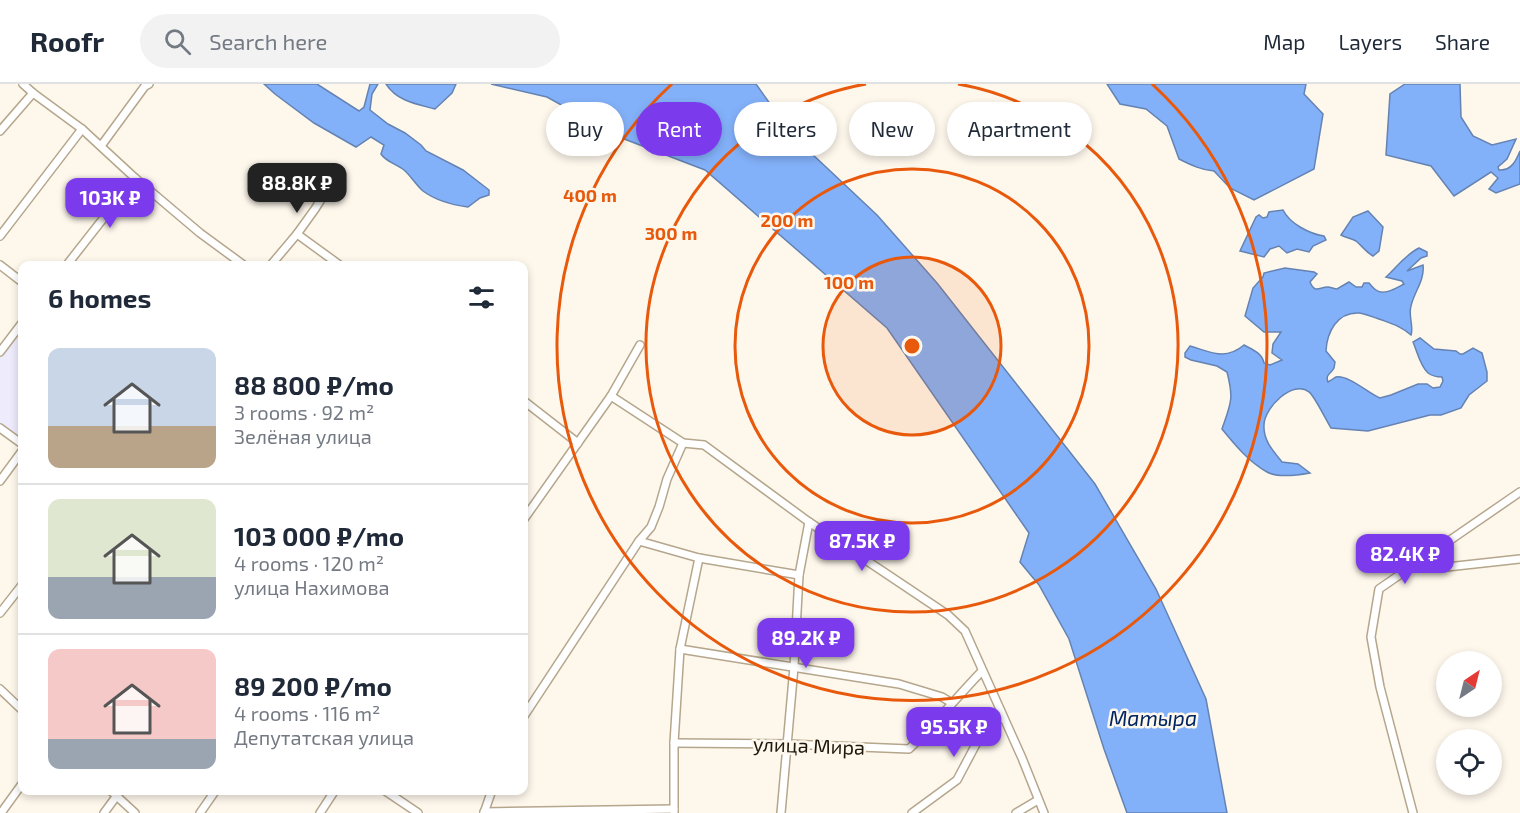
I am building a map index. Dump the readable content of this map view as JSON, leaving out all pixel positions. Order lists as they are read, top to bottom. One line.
{"streets":{"street":["улица Мира"]},"water":["Матыра"],"north":"top right","page":{"header":"Roofr","search":"Search here","nav":["Map","Layers","Share"],"chip":["Buy","Rent","Filters","New","Apartment"],"price":["88.8K ₽","103K ₽","87.5K ₽","82.4K ₽","89.2K ₽","95.5K ₽"],"heading":"6 homes","list":[{"name":"88 800 ₽/mo","note":"3 rooms · 92 m² · Зелёная улица"},{"name":"103 000 ₽/mo","note":"4 rooms · 120 m² · улица Нахимова"},{"name":"89 200 ₽/mo","note":"4 rooms · 116 m² · Депутатская улица"}]},"rings":["400 m","200 m","300 m","100 m"]}
